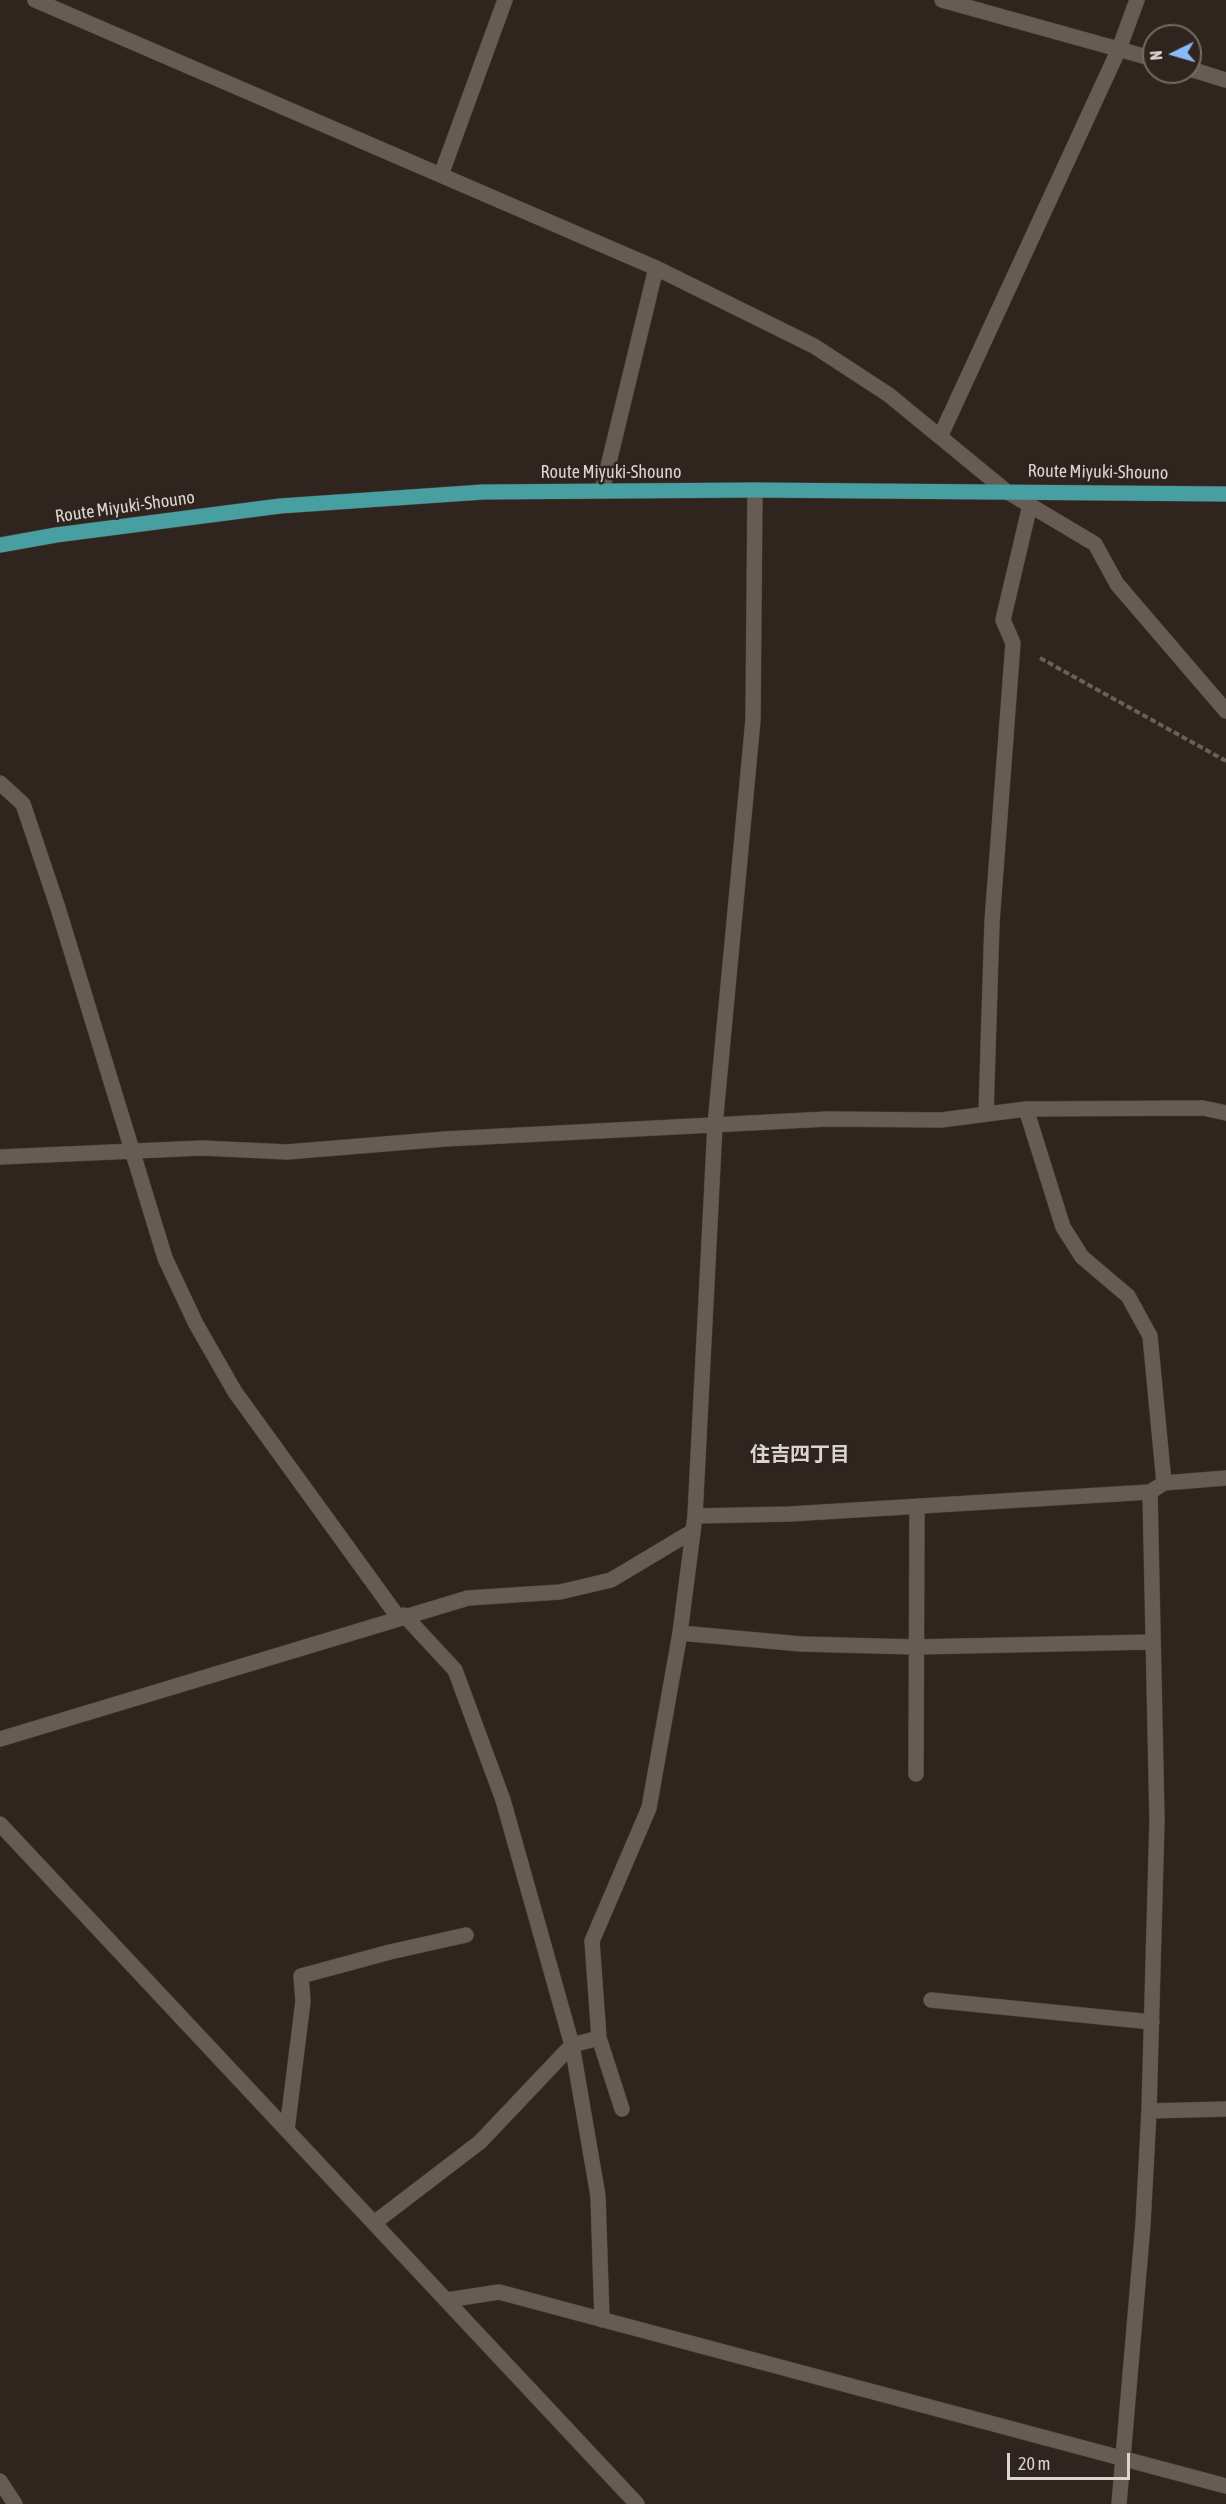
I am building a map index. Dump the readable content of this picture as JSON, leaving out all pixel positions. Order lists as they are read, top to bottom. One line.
{"streets":{"main road":["Route Miyuki-Shouno"]},"districts":["住吉四丁目"],"scale_bar":"20 m","north":"left"}
